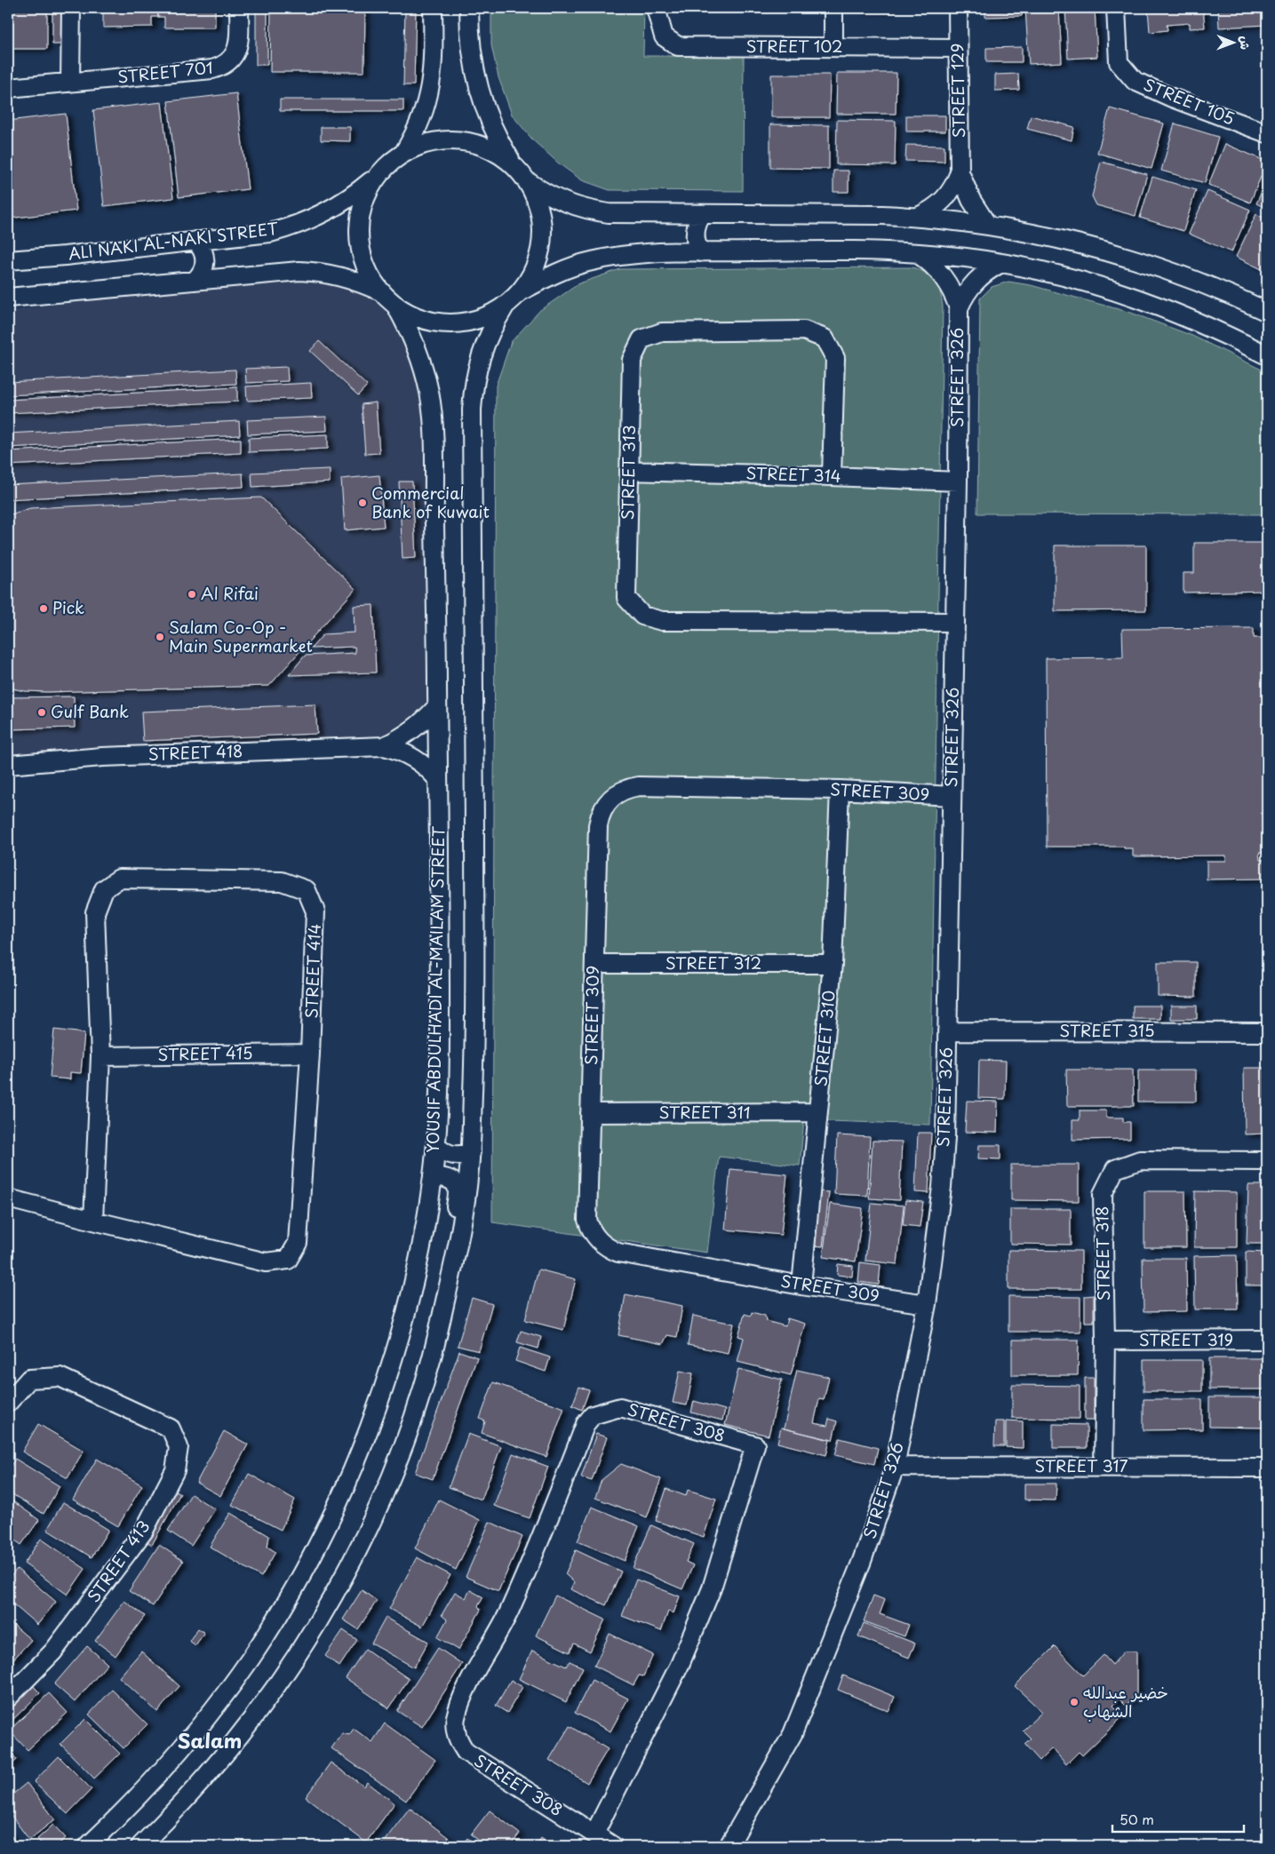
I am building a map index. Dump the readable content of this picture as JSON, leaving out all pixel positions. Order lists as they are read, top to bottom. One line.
{"streets":{"street":["STREET 102","STREET 701","STREET 129","STREET 105","ALI NAKI AL-NAKI STREET","STREET 326","STREET 313","STREET 314","STREET 418","STREET 309","STREET 312","STREET 414","YOUSIF ABDULHADI AL-MAILAM STREET","STREET 315","STREET 310","STREET 415","STREET 311","STREET 318","STREET 319","STREET 308","STREET 317","STREET 413"]},"crossings":[["STREET 102","STREET 129"],["STREET 326","STREET 313"],["STREET 326","STREET 314"],["STREET 326","STREET 309"],["STREET 326","STREET 315"],["STREET 326","STREET 317"],["STREET 313","STREET 314"],["STREET 418","YOUSIF ABDULHADI AL-MAILAM STREET"],["STREET 309","STREET 312"],["STREET 309","STREET 310"],["STREET 309","STREET 311"],["STREET 312","STREET 310"],["STREET 414","STREET 415"],["STREET 310","STREET 311"],["STREET 318","STREET 319"],["STREET 318","STREET 317"]],"districts":["Salam"],"places":["Commercial Bank of Kuwait","Al Rifai","Pick","Salam Co-Op - Main Supermarket","Gulf Bank","خضير عبدالله الشهاب"],"scale_bar":"50 m","north":"right"}
